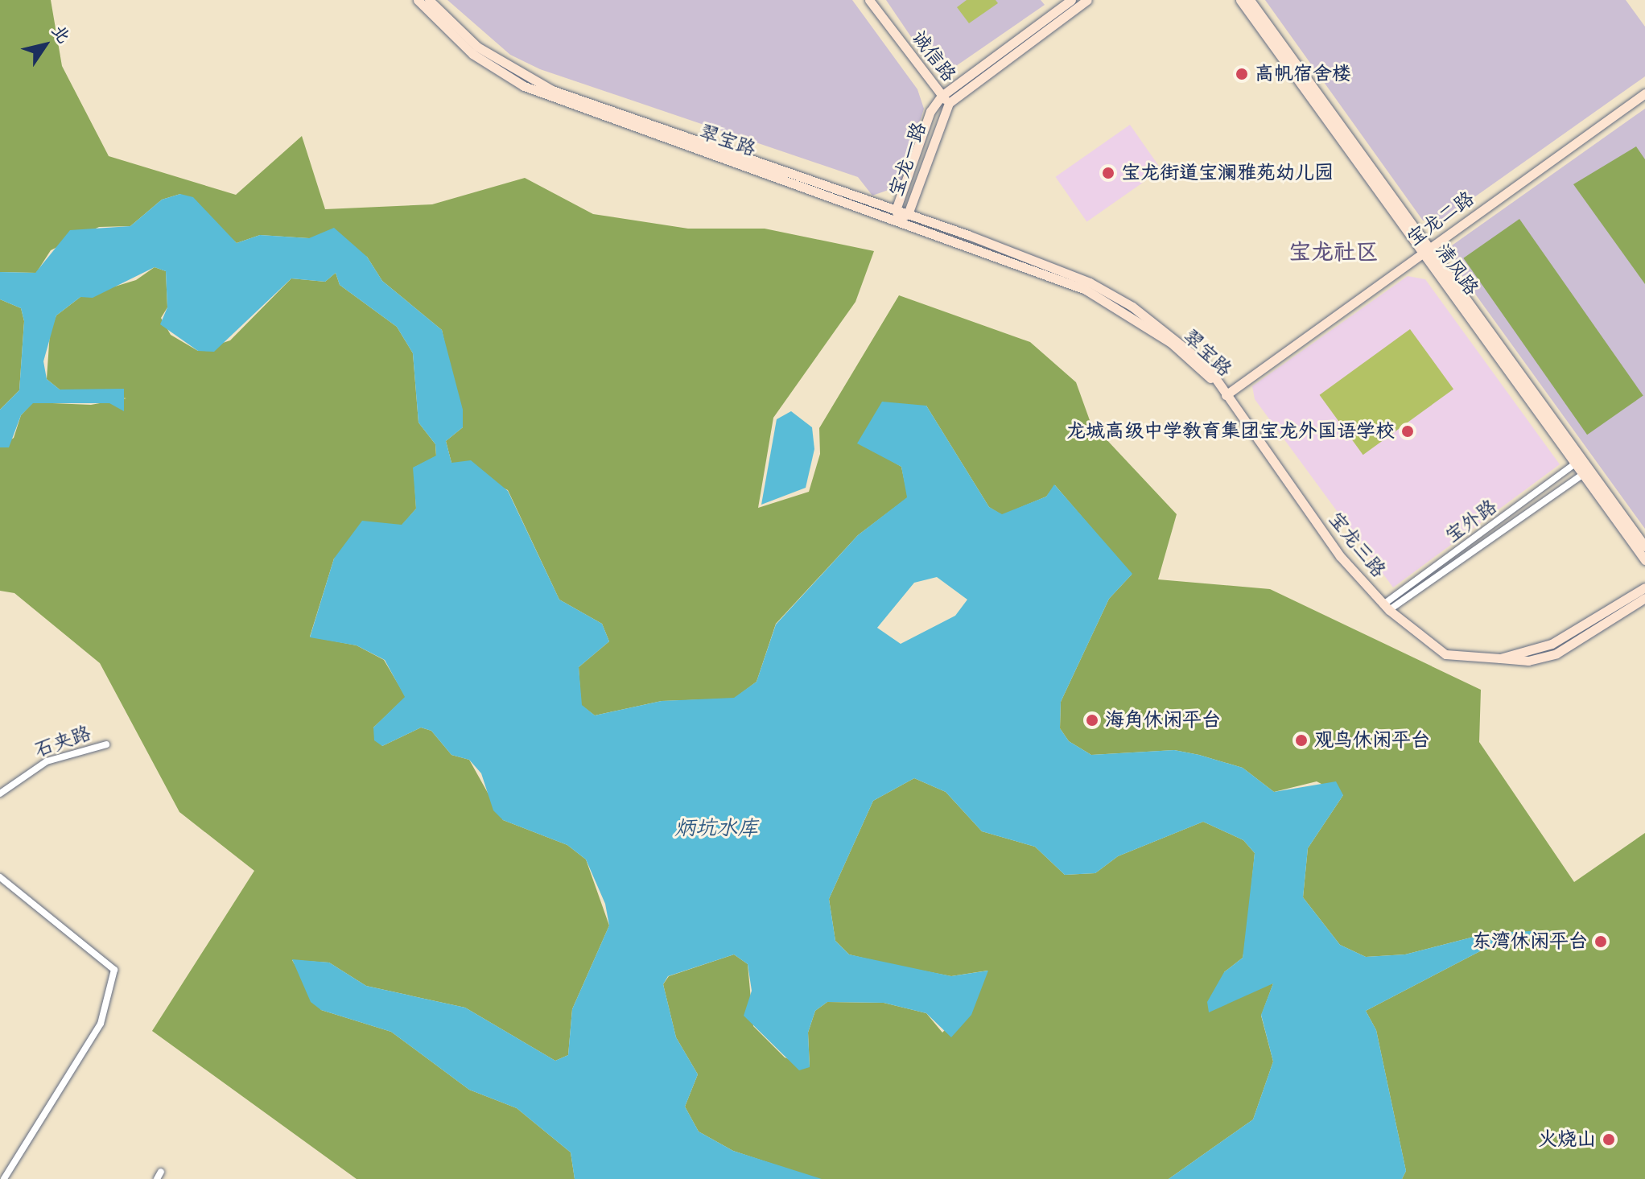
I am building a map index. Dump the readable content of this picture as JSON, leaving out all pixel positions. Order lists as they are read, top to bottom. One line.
{"streets":{"street":["诚信路","翠宝路","宝龙一路","宝龙二路","清风路","宝外路","宝龙三路","石夹路"]},"crossings":[["诚信路","宝龙一路"],["翠宝路","宝龙一路"],["翠宝路","宝龙二路"],["翠宝路","宝龙三路"],["宝龙二路","清风路"],["宝龙二路","宝龙三路"],["清风路","宝外路"],["宝外路","宝龙三路"]],"districts":["宝龙社区"],"water":["炳坑水库"],"places":["高帆宿舍楼","宝龙街道宝澜雅苑幼儿园","龙城高级中学教育集团宝龙外国语学校","海角休闲平台","观鸟休闲平台","东湾休闲平台","火烧山"],"north":"top right"}
